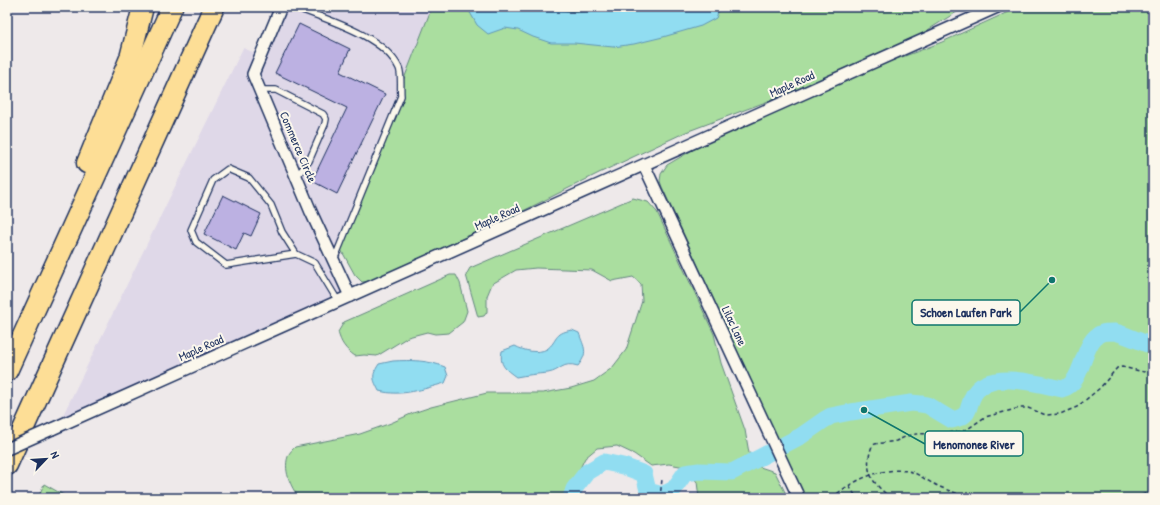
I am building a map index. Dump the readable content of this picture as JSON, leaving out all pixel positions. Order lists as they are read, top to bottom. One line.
{"streets":{"street":["Maple Road","Commerce Circle","Lilac Lane"]},"crossings":[["Maple Road","Commerce Circle"],["Maple Road","Lilac Lane"]],"places":["Schoen Laufen Park","Menomonee River"],"north":"top right"}
